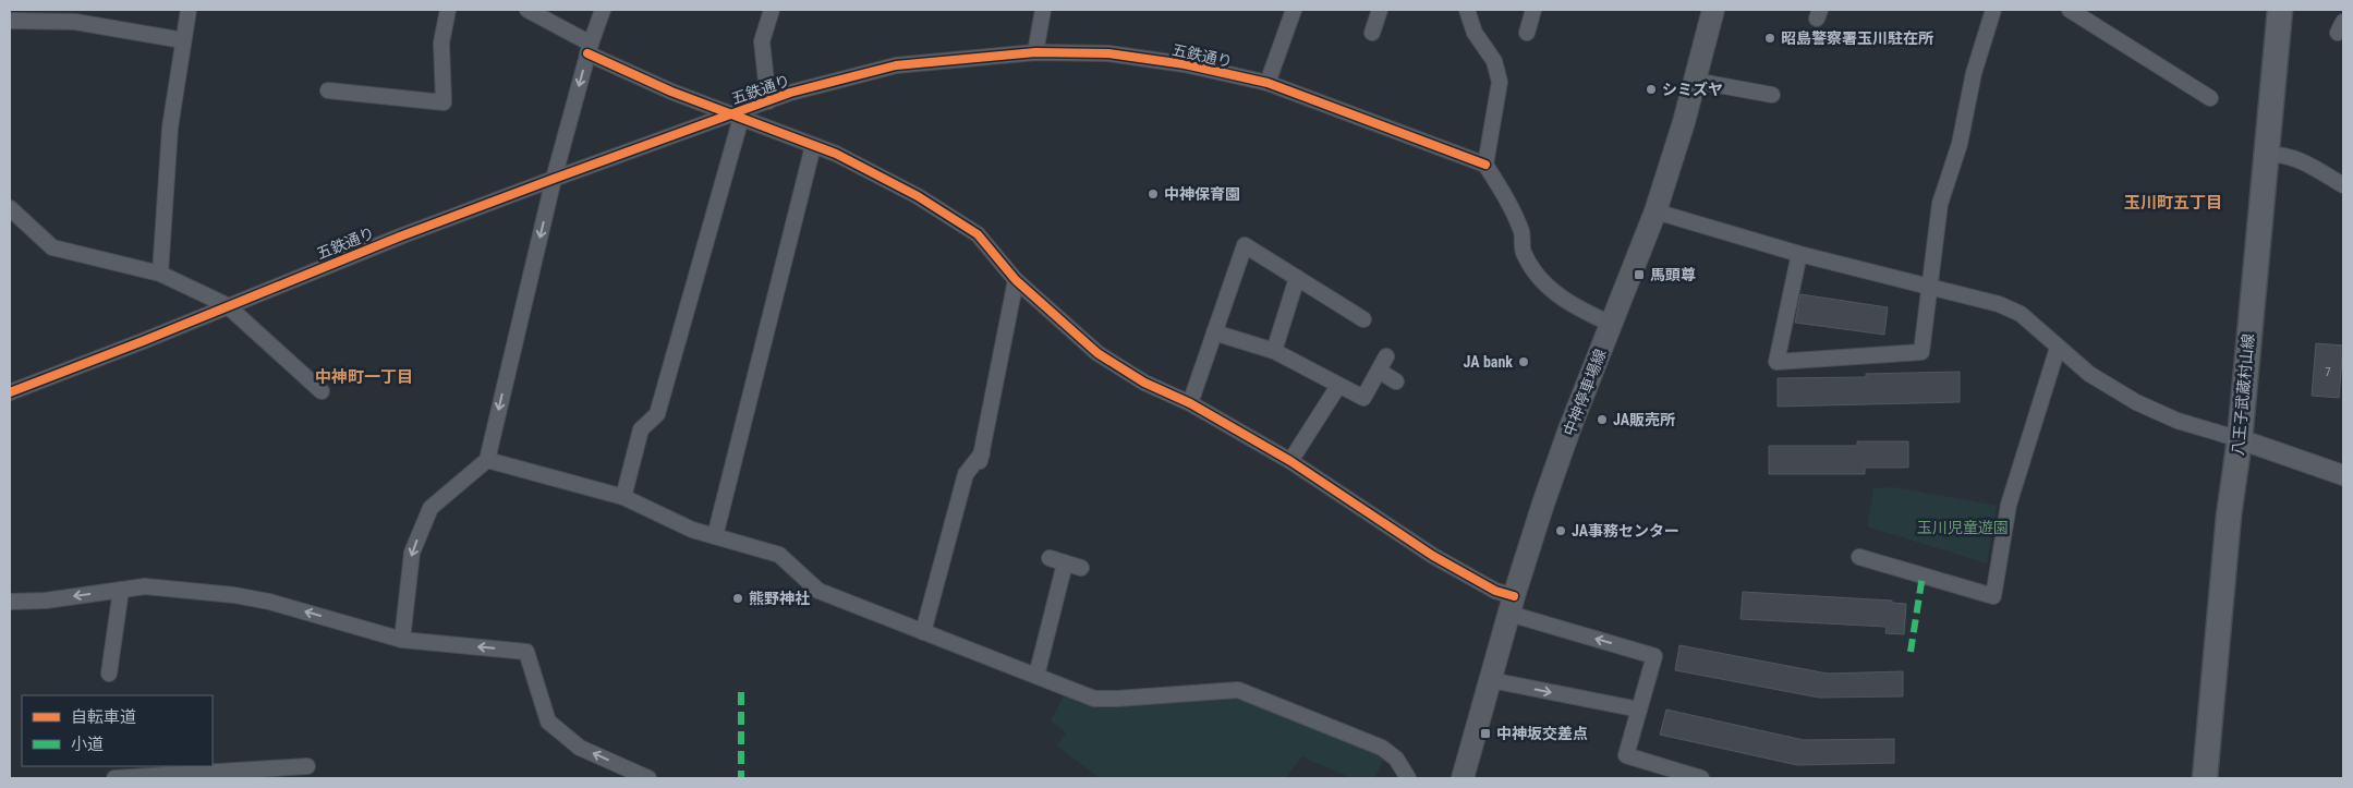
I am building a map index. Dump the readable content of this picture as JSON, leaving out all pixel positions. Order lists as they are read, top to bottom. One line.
{"streets":{"main road":["中神停車場線","八王子武蔵村山線"],"street":["五鉄通り"]},"districts":["玉川町五丁目","中神町一丁目"],"parks":["玉川児童遊園"],"places":{"other":["昭島警察署玉川駐在所","シミズヤ","中神保育園","JA bank","JA販売所","JA事務センター","熊野神社"],"transit":["馬頭尊","中神坂交差点"]},"house_numbers":["7"],"legend":["自転車道","小道"]}
